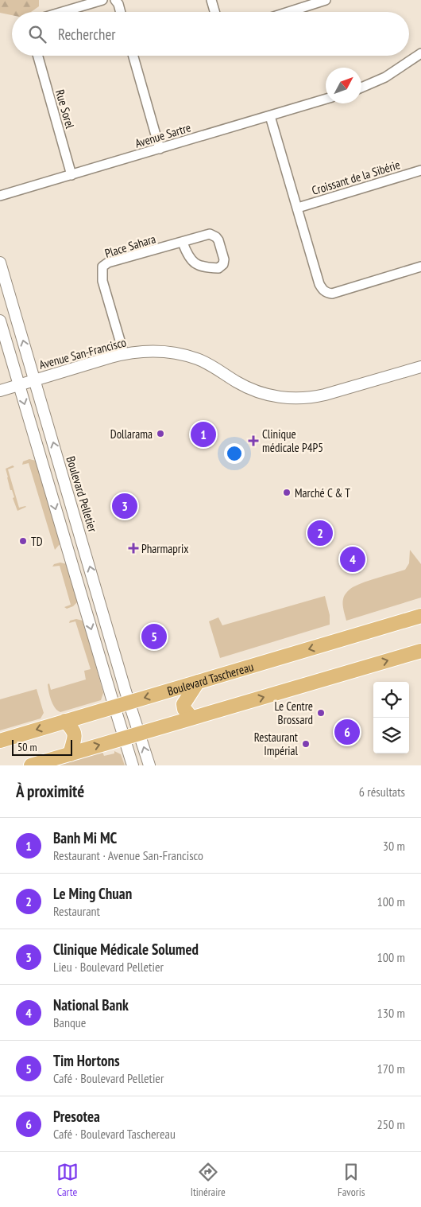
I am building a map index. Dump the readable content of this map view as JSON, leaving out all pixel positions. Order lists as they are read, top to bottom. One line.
{"streets":{"main road":["Boulevard Taschereau"],"street":["Rue Sorel","Avenue Sartre","Croissant de la Sibérie","Place Sahara","Avenue San-Francisco","Boulevard Pelletier"]},"crossings":[["Rue Sorel","Avenue Sartre"],["Place Sahara","Avenue San-Francisco"],["Avenue San-Francisco","Boulevard Pelletier"],["Boulevard Pelletier","Boulevard Taschereau"]],"places":{"other":["Dollarama","Marché C & T","TD","Le Centre Brossard","Restaurant Impérial"],"health":["Clinique médicale P4P5","Pharmaprix"]},"scale_bar":"50 m","north":"top right","page":{"search":"Rechercher","pins":["1","3","2","4","5","6"],"scale":"50 m","heading":["À proximité","6 résultats"],"list":[{"mark":"1","name":"Banh Mi MC","note":"Restaurant · Avenue San-Francisco","value":"30 m"},{"mark":"2","name":"Le Ming Chuan","note":"Restaurant","value":"100 m"},{"mark":"3","name":"Clinique Médicale Solumed","note":"Lieu · Boulevard Pelletier","value":"100 m"},{"mark":"4","name":"National Bank","note":"Banque","value":"130 m"},{"mark":"5","name":"Tim Hortons","note":"Café · Boulevard Pelletier","value":"170 m"},{"mark":"6","name":"Presotea","note":"Café · Boulevard Taschereau","value":"250 m"}],"nav":["Carte","Itinéraire","Favoris"]}}
